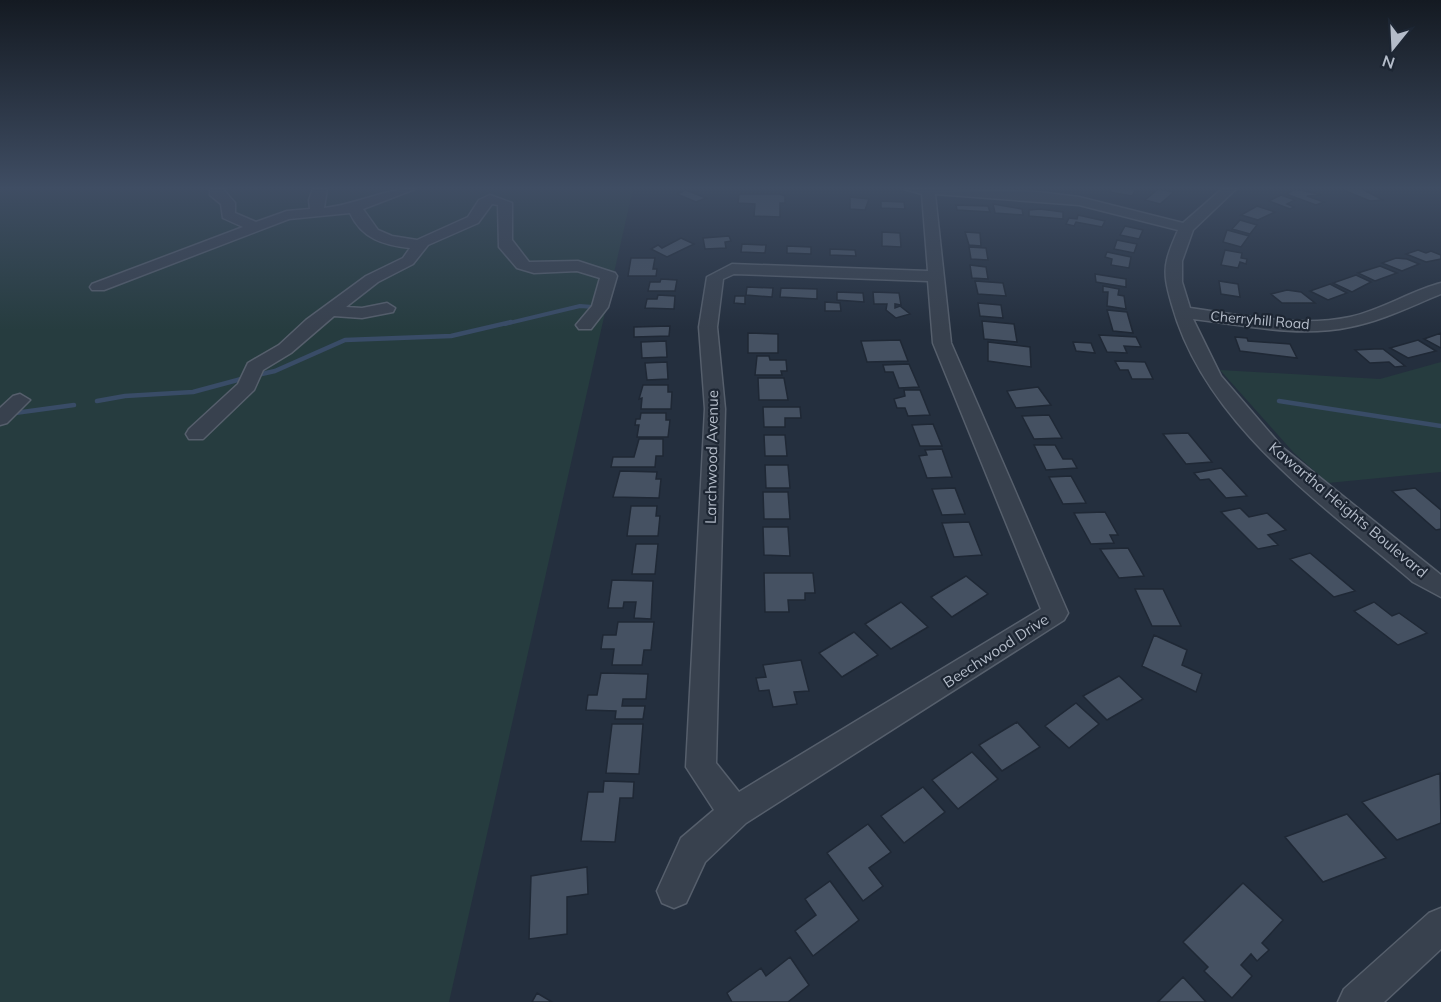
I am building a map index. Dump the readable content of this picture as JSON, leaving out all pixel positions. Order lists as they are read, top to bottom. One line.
{"streets":{"street":["Cherryhill Road","Larchwood Avenue","Kawartha Heights Boulevard","Beechwood Drive"]},"crossings":[["Cherryhill Road","Kawartha Heights Boulevard"],["Larchwood Avenue","Beechwood Drive"]],"north":"bottom"}
